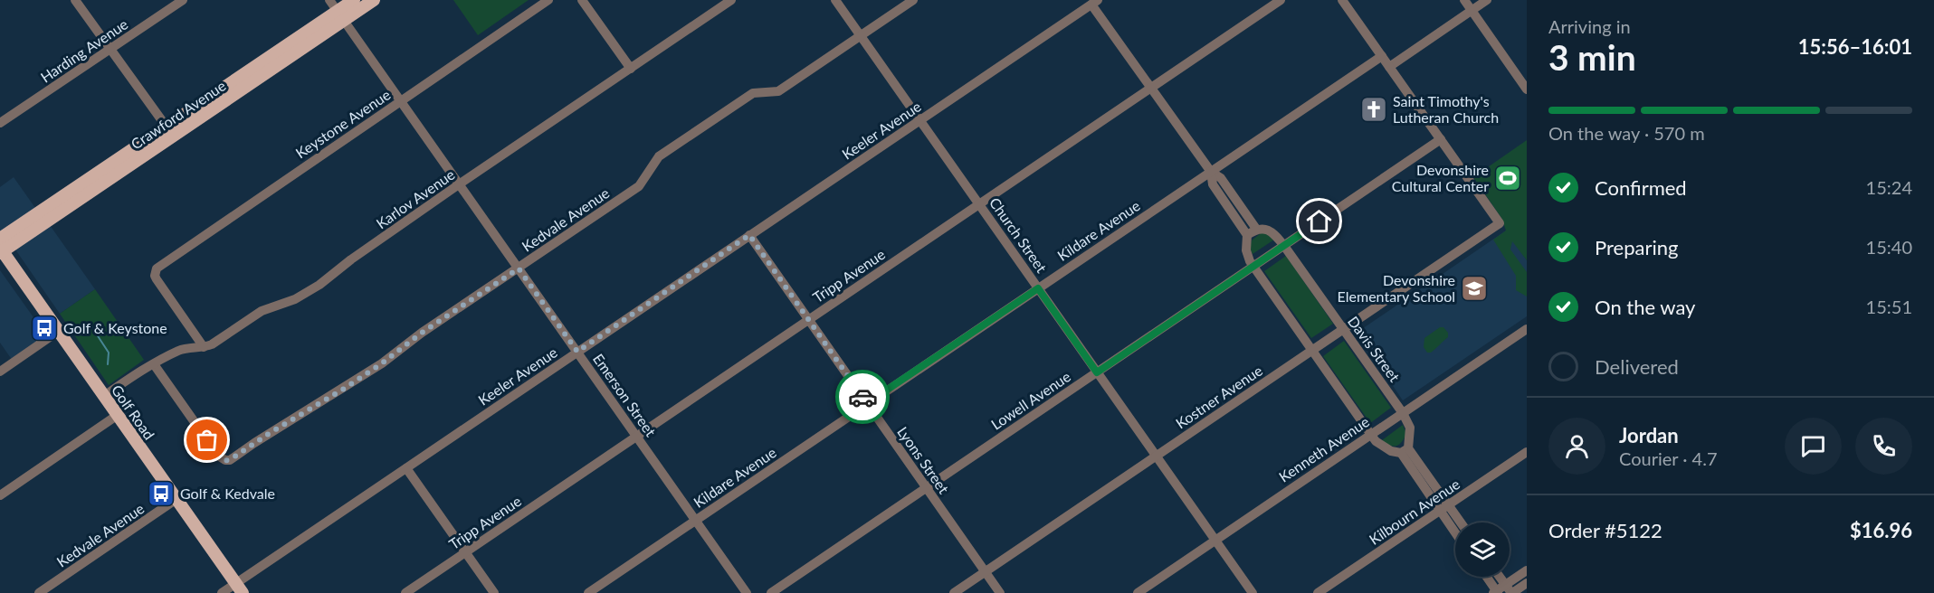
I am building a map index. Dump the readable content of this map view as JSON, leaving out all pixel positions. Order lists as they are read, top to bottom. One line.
{"streets":{"main road":["Crawford Avenue","Golf Road"],"street":["Harding Avenue","Keystone Avenue","Keeler Avenue","Karlov Avenue","Kedvale Avenue","Kildare Avenue","Church Street","Tripp Avenue","Davis Street","Emerson Street","Kostner Avenue","Lowell Avenue","Kenneth Avenue","Lyons Street","Kilbourn Avenue"]},"crossings":[["Crawford Avenue","Emerson Street"],["Crawford Avenue","Golf Road"],["Keystone Avenue","Karlov Avenue"],["Keystone Avenue","Emerson Street"],["Keeler Avenue","Church Street"],["Keeler Avenue","Davis Street"],["Keeler Avenue","Emerson Street"],["Keeler Avenue","Golf Road"],["Keeler Avenue","Lyons Street"],["Karlov Avenue","Kedvale Avenue"],["Karlov Avenue","Emerson Street"],["Karlov Avenue","Golf Road"],["Kedvale Avenue","Church Street"],["Kedvale Avenue","Emerson Street"],["Kedvale Avenue","Golf Road"],["Kildare Avenue","Church Street"],["Kildare Avenue","Davis Street"],["Kildare Avenue","Emerson Street"],["Kildare Avenue","Lyons Street"],["Church Street","Tripp Avenue"],["Church Street","Kostner Avenue"],["Church Street","Lowell Avenue"],["Church Street","Kenneth Avenue"],["Tripp Avenue","Davis Street"],["Tripp Avenue","Emerson Street"],["Tripp Avenue","Lyons Street"],["Davis Street","Kostner Avenue"],["Davis Street","Lowell Avenue"],["Davis Street","Kenneth Avenue"],["Davis Street","Kilbourn Avenue"],["Kostner Avenue","Lowell Avenue"],["Kostner Avenue","Lyons Street"],["Lowell Avenue","Lyons Street"]],"places":{"church":["Saint Timothy's Lutheran Church"],"sports":["Devonshire Cultural Center"],"school or university":["Devonshire Elementary School"],"bus stop":["Golf & Keystone","Golf & Kedvale"]},"page":{"heading":["3 min","Arriving in","15:56–16:01"],"panel":["Jordan","Courier · 4.7","Order #5122","$16.96"],"bar":"On the way · 570 m","list":[["Confirmed","15:24"],["Preparing","15:40"],["On the way","15:51"],"Delivered"]}}
